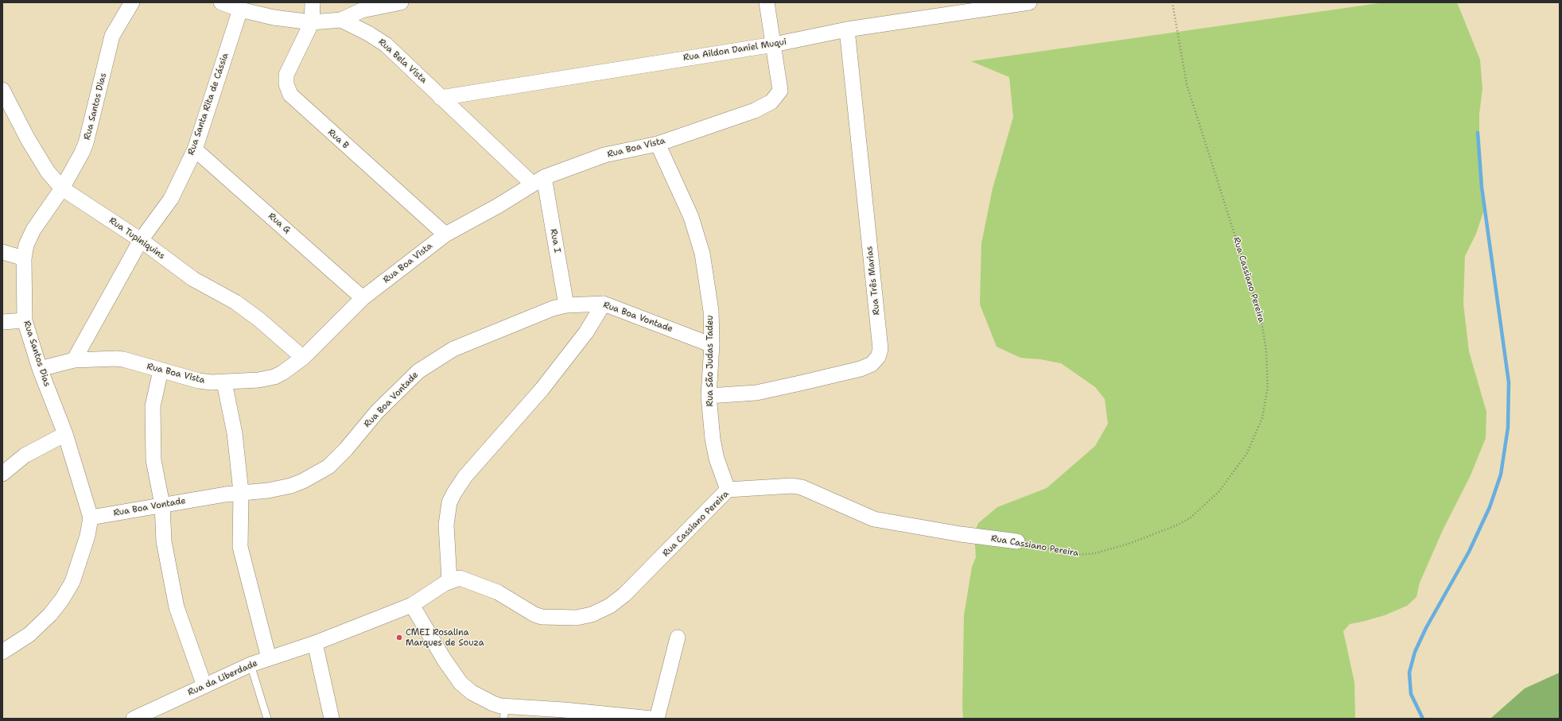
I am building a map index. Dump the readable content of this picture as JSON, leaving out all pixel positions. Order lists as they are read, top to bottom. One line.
{"streets":{"street":["Rua Aildon Daniel Muqui","Rua Bela Vista","Rua Santa Rita de Cássia","Rua Santos Dias","Rua B","Rua Boa Vista","Rua G","Rua Tupiniquins","Rua I","Rua Cassiano Pereira","Rua Três Marias","Rua Boa Vontade","Rua São Judas Tadeu","Rua da Liberdade"]},"crossings":[["Rua Aildon Daniel Muqui","Rua Bela Vista"],["Rua Aildon Daniel Muqui","Rua Boa Vista"],["Rua Aildon Daniel Muqui","Rua Três Marias"],["Rua Bela Vista","Rua Boa Vista"],["Rua Bela Vista","Rua I"],["Rua Santa Rita de Cássia","Rua Boa Vista"],["Rua Santa Rita de Cássia","Rua G"],["Rua Santa Rita de Cássia","Rua Tupiniquins"],["Rua Santos Dias","Rua Boa Vista"],["Rua Santos Dias","Rua Tupiniquins"],["Rua Santos Dias","Rua Boa Vontade"],["Rua B","Rua Boa Vista"],["Rua Boa Vista","Rua G"],["Rua Boa Vista","Rua Tupiniquins"],["Rua Boa Vista","Rua I"],["Rua Boa Vista","Rua São Judas Tadeu"],["Rua I","Rua Boa Vontade"],["Rua Cassiano Pereira","Rua São Judas Tadeu"],["Rua Cassiano Pereira","Rua da Liberdade"],["Rua Três Marias","Rua São Judas Tadeu"],["Rua Boa Vontade","Rua São Judas Tadeu"]],"places":["CMEI Rosalina Marques de Souza"]}
